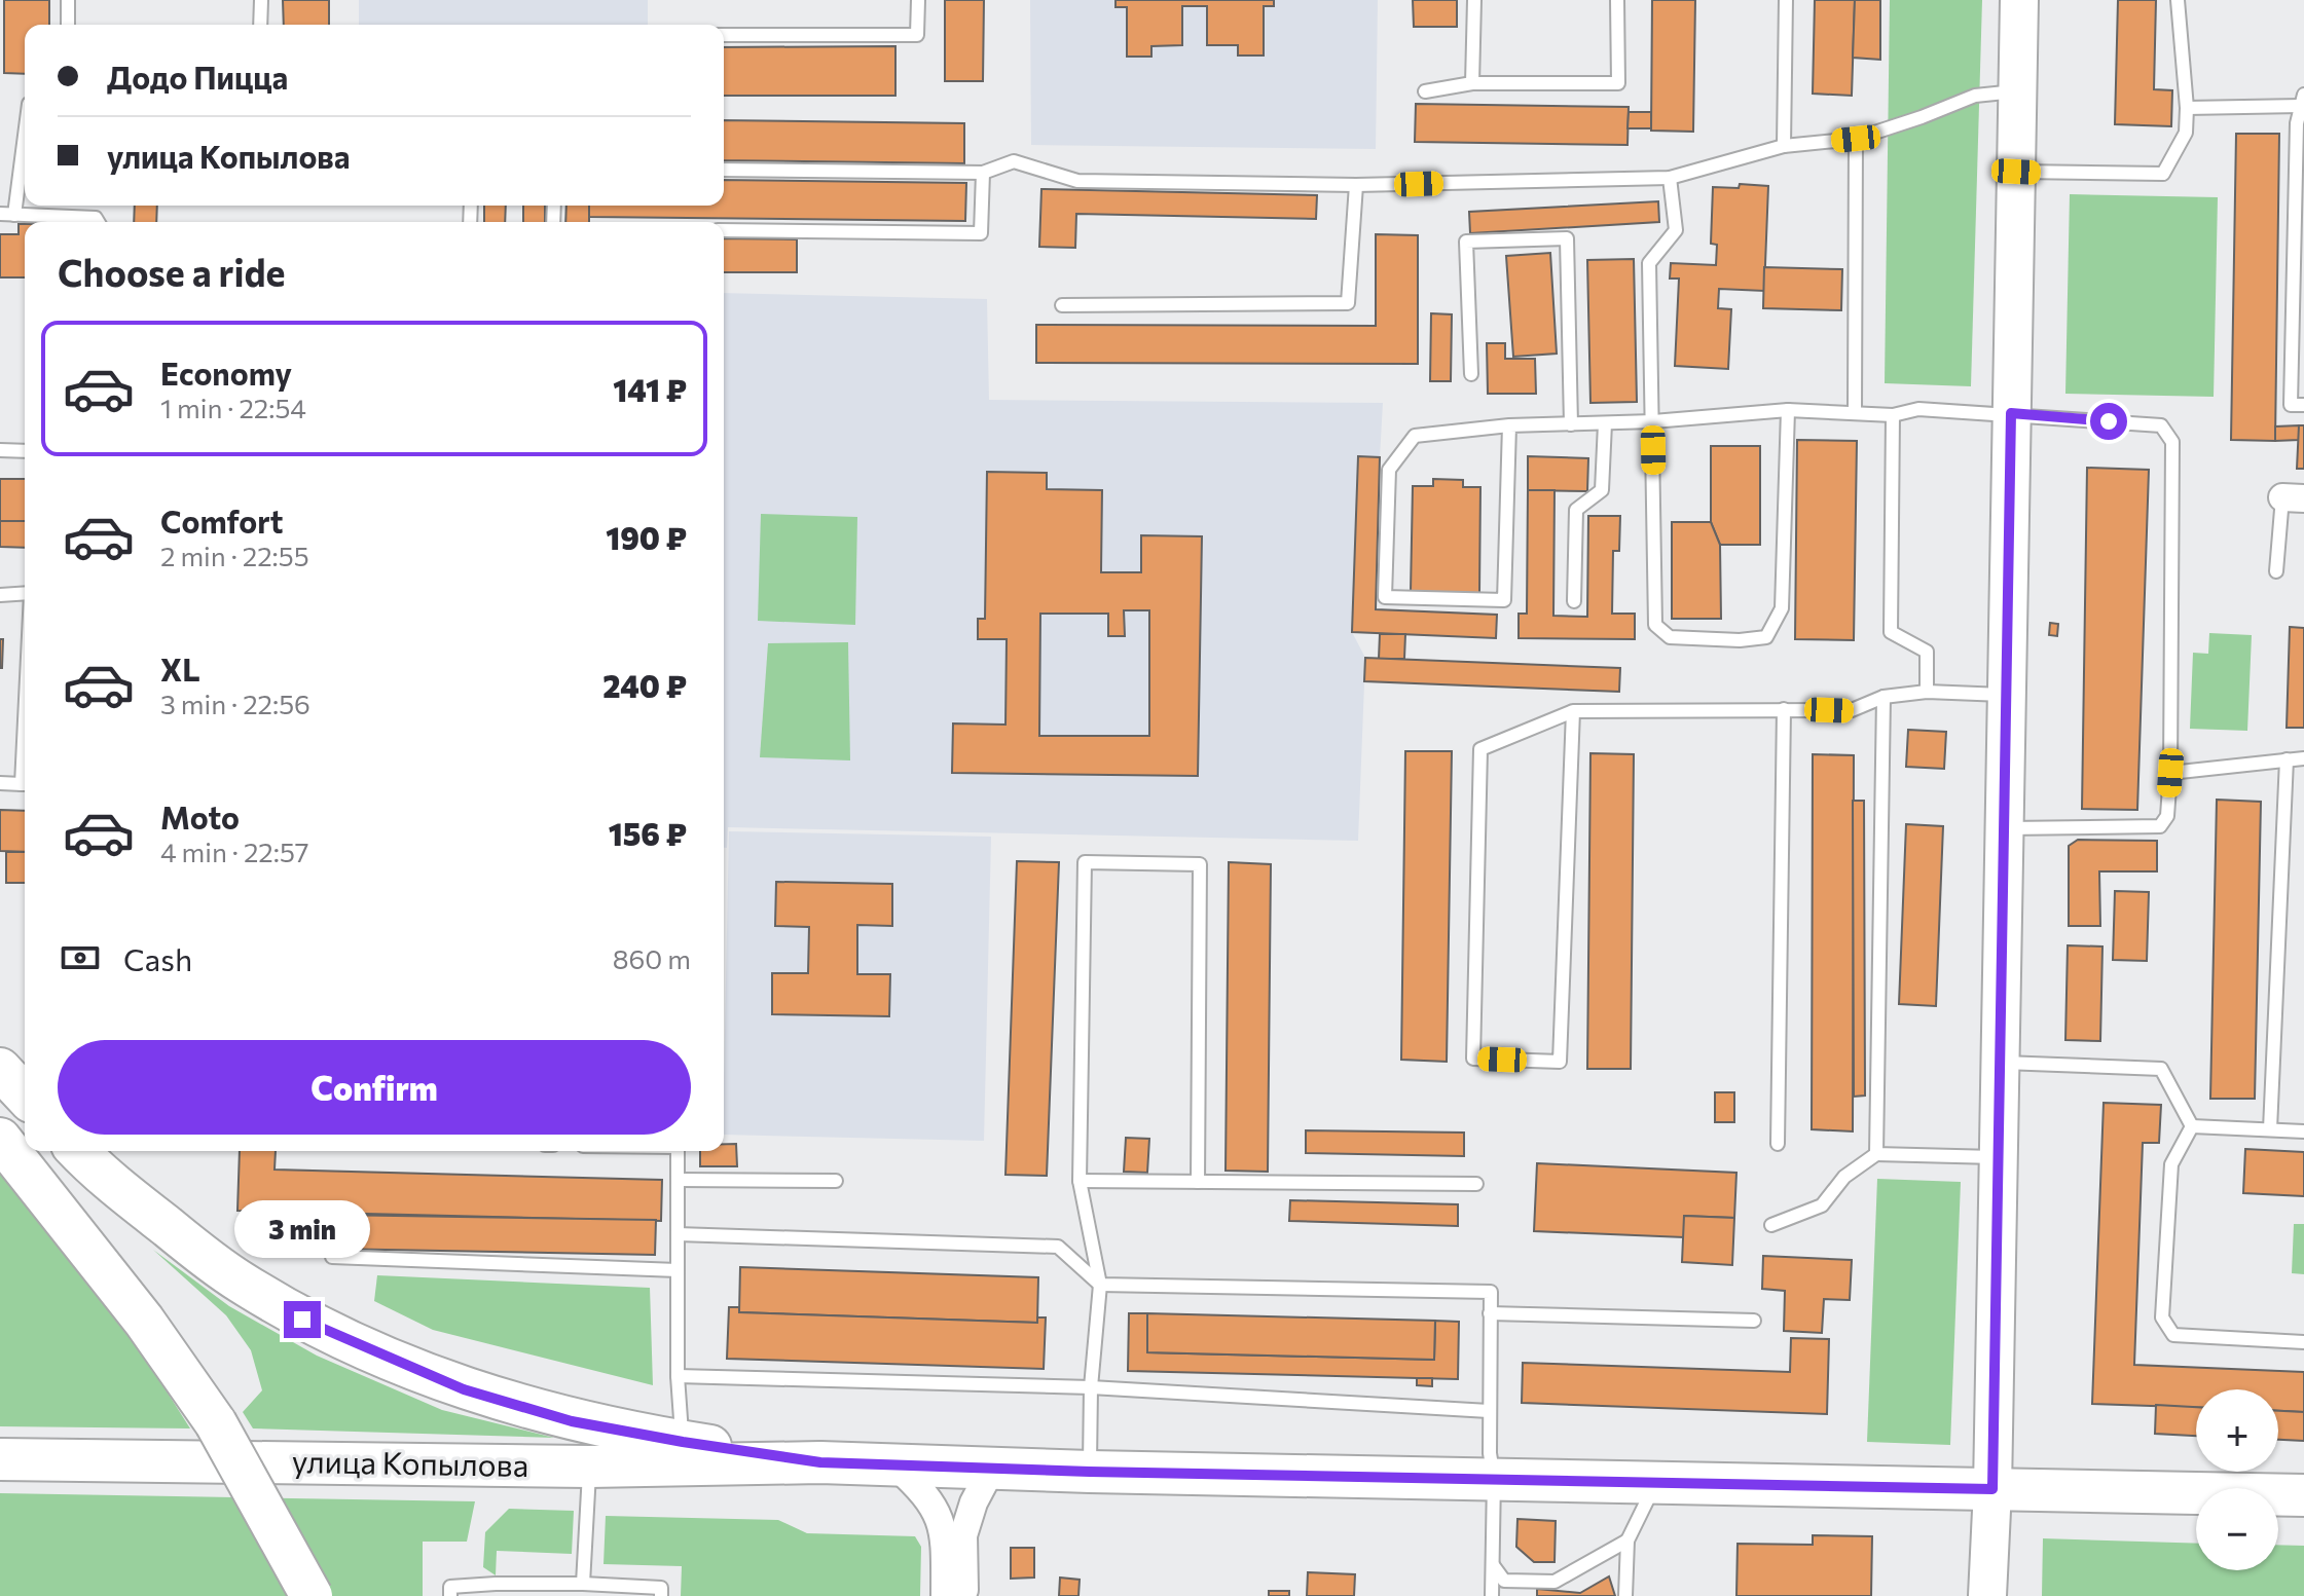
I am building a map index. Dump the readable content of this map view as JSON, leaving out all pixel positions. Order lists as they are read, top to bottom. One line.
{"streets":{"main road":["улица Копылова"]},"page":{"banner":["Додо Пицца","улица Копылова"],"heading":"Choose a ride","list":[{"name":"Economy","note":"1 min · 22:54","value":"141 ₽"},{"name":"Comfort","note":"2 min · 22:55","value":"190 ₽"},{"name":"XL","note":"3 min · 22:56","value":"240 ₽"},{"name":"Moto","note":"4 min · 22:57","value":"156 ₽"}],"pay":["Cash","860 m"],"buttons":"Confirm","bubble":"3 min","map_buttons":["+","−"]}}
